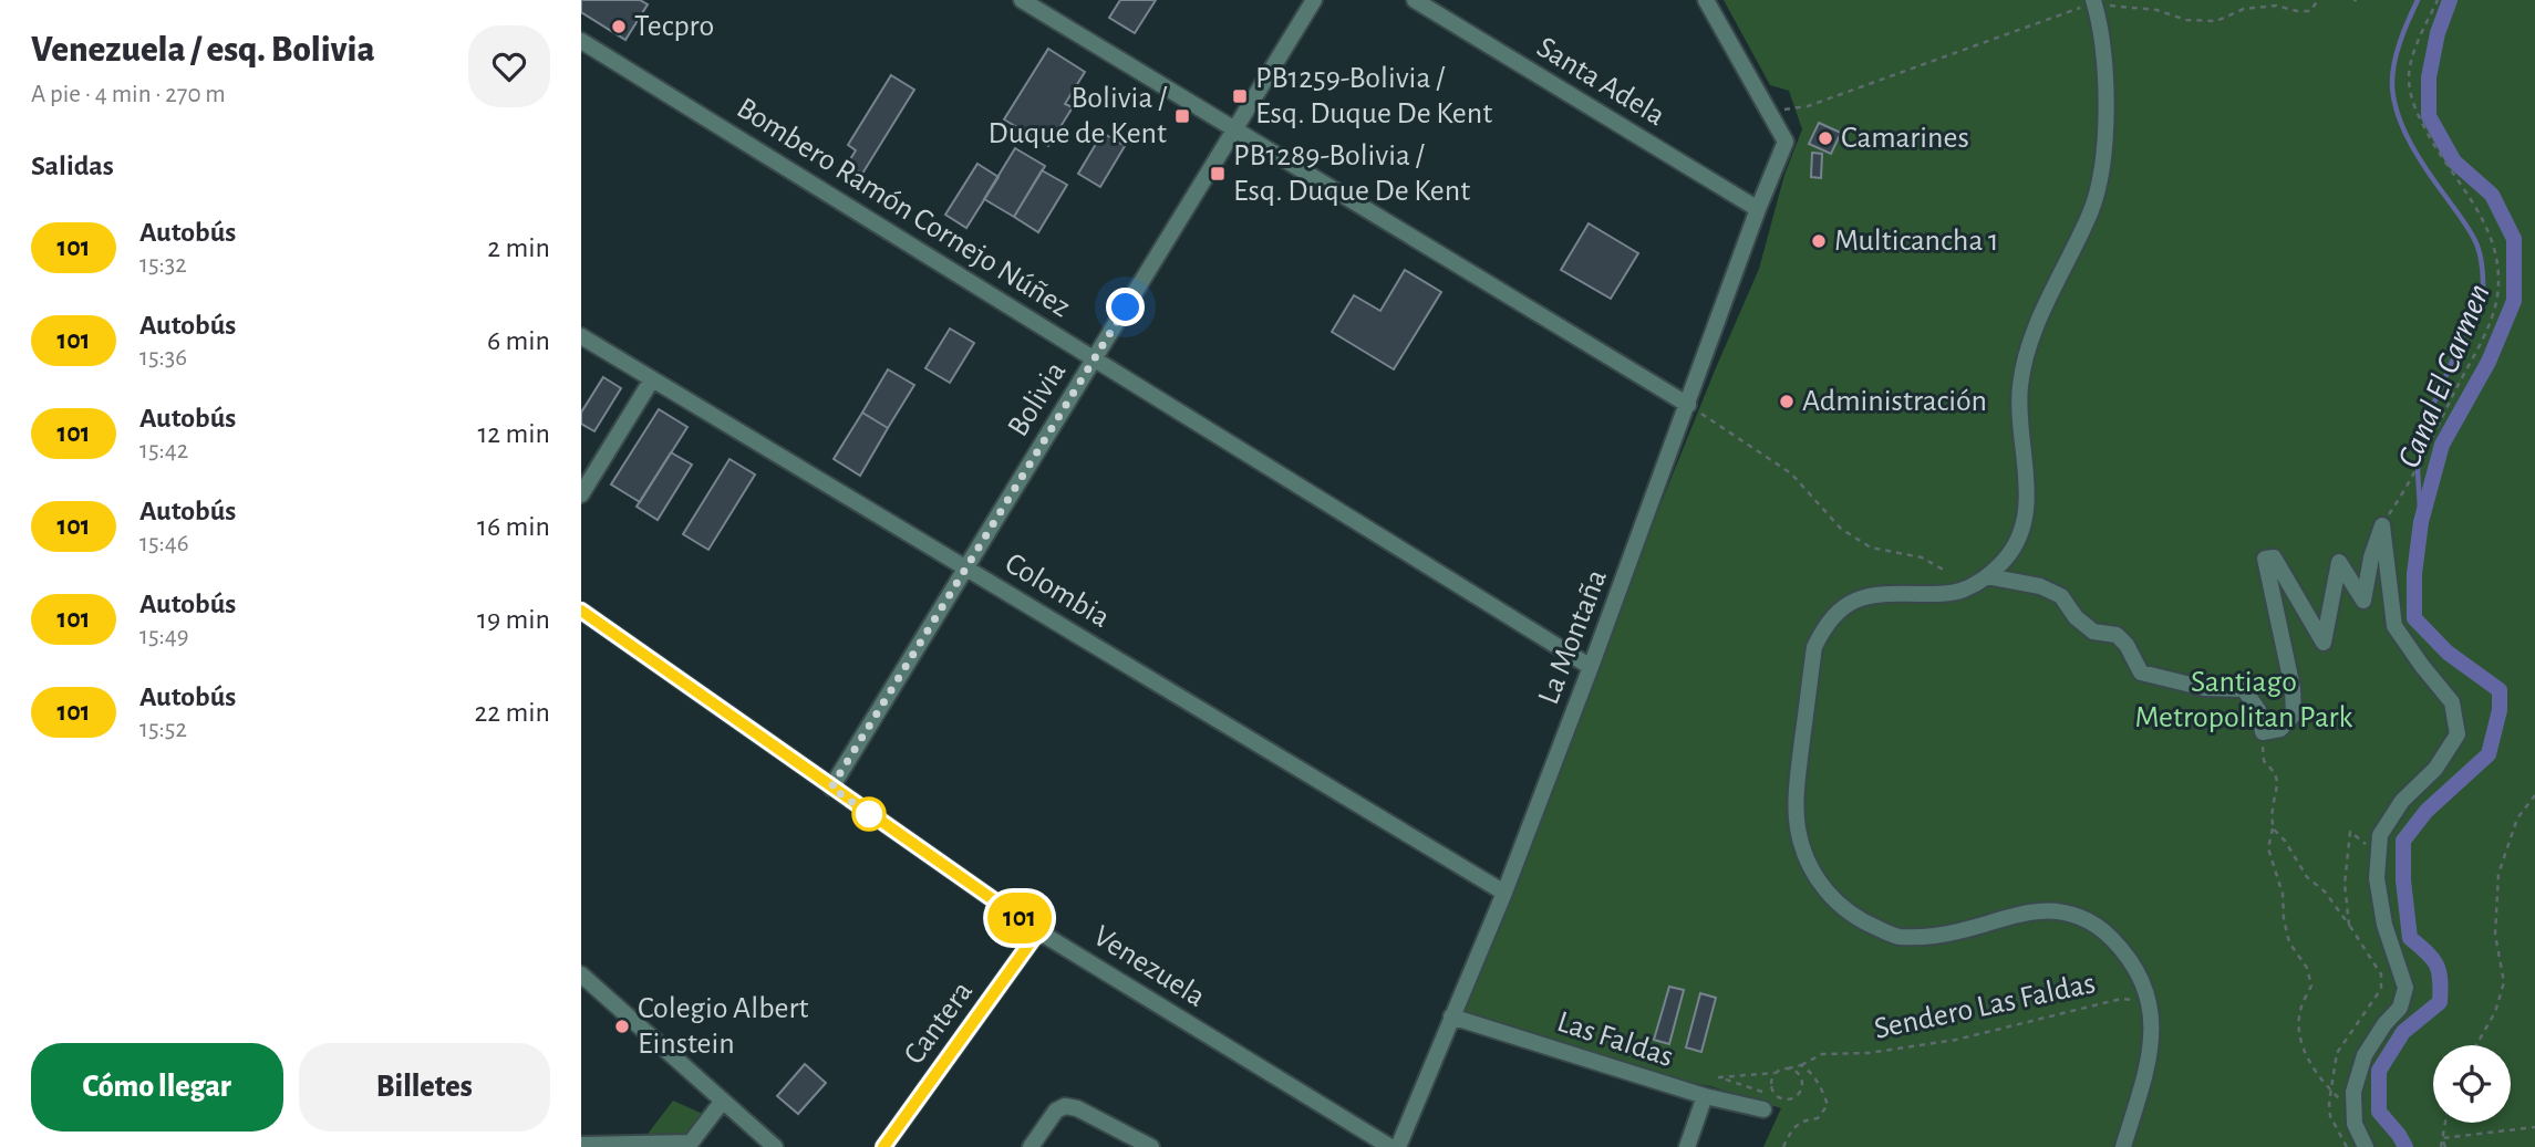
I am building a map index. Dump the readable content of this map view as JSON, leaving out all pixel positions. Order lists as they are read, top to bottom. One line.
{"streets":{"street":["Santa Adela","Bombero Ramón Cornejo Núñez","Bolivia","Colombia","La Montaña","Venezuela","Cantera","Las Faldas"],"path":["Sendero Las Faldas"]},"crossings":[["Santa Adela","La Montaña"],["Bombero Ramón Cornejo Núñez","Bolivia"],["Bombero Ramón Cornejo Núñez","La Montaña"],["Bolivia","Colombia"],["Bolivia","Venezuela"],["Colombia","La Montaña"],["La Montaña","Las Faldas"],["Venezuela","Cantera"]],"water":["Canal El Carmen"],"parks":["Santiago Metropolitan Park"],"places":{"other":["Tecpro","Camarines","Multicancha 1","Administración","Colegio Albert Einstein"],"transit":["PB1259-Bolivia / Esq. Duque De Kent","Bolivia / Duque de Kent","PB1289-Bolivia / Esq. Duque De Kent"]},"lines":["bus line 101"],"page":{"heading":[["Venezuela / esq. Bolivia","A pie · 4 min · 270 m"],"Salidas"],"on_map":"101","list":[{"mark":"101","name":"Autobús","note":"15:32","value":"2 min"},{"mark":"101","name":"Autobús","note":"15:36","value":"6 min"},{"mark":"101","name":"Autobús","note":"15:42","value":"12 min"},{"mark":"101","name":"Autobús","note":"15:46","value":"16 min"},{"mark":"101","name":"Autobús","note":"15:49","value":"19 min"},{"mark":"101","name":"Autobús","note":"15:52","value":"22 min"}],"buttons":["Cómo llegar","Billetes"]}}
